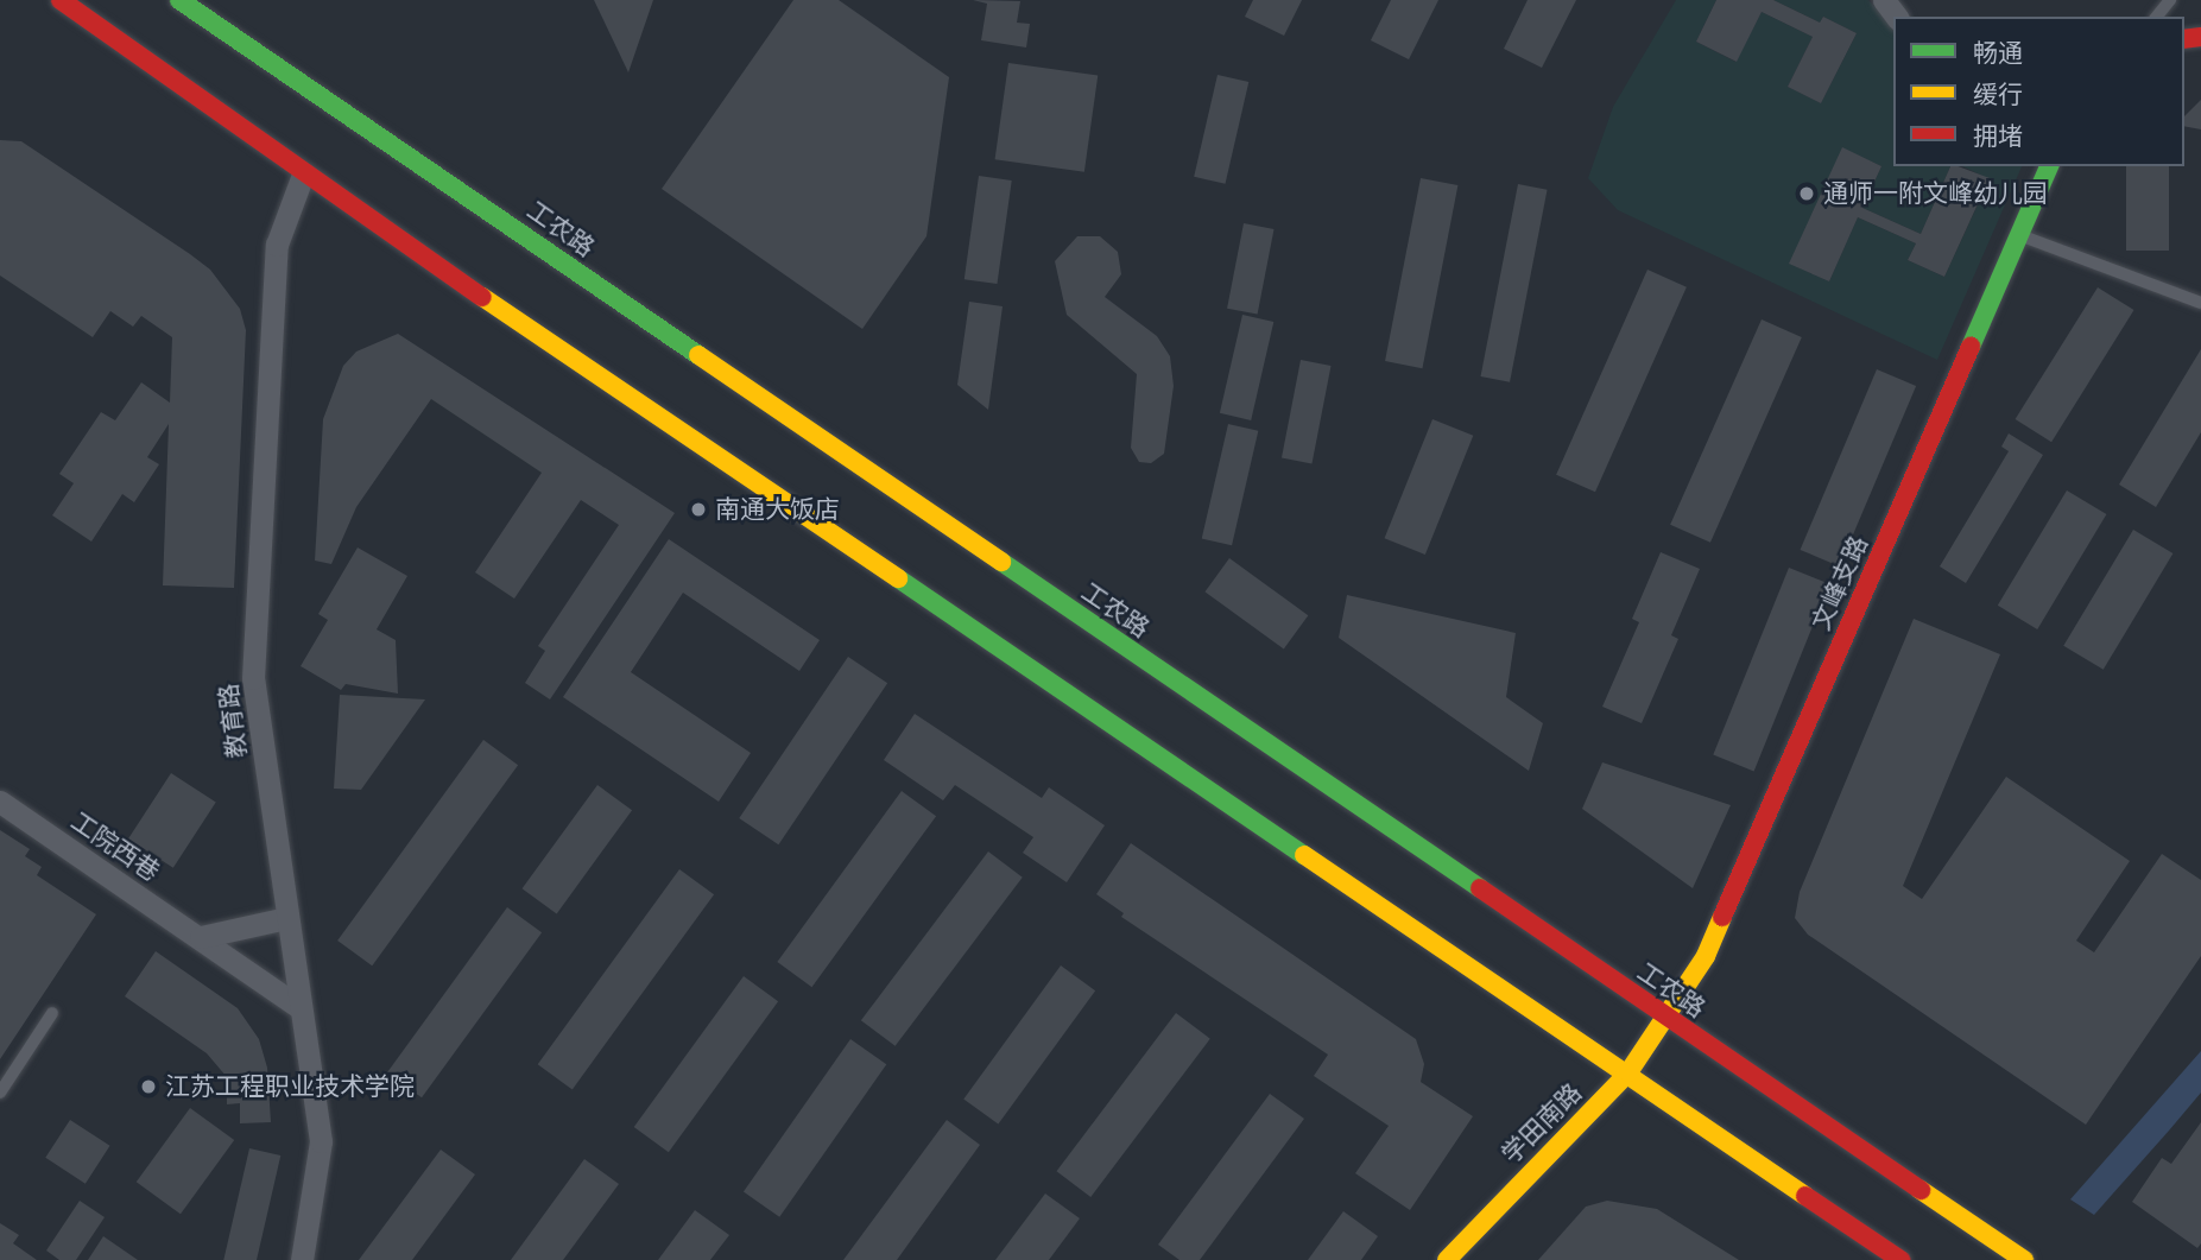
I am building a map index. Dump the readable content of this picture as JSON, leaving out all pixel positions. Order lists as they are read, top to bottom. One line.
{"streets":{"main road":["工农路","文峰支路","学田南路"],"street":["教育路","工院西巷"]},"crossings":[["工农路","文峰支路"],["工农路","学田南路"],["文峰支路","学田南路"],["教育路","工院西巷"]],"places":["通师一附文峰幼儿园","南通大饭店","江苏工程职业技术学院"],"legend":["畅通","缓行","拥堵"]}
